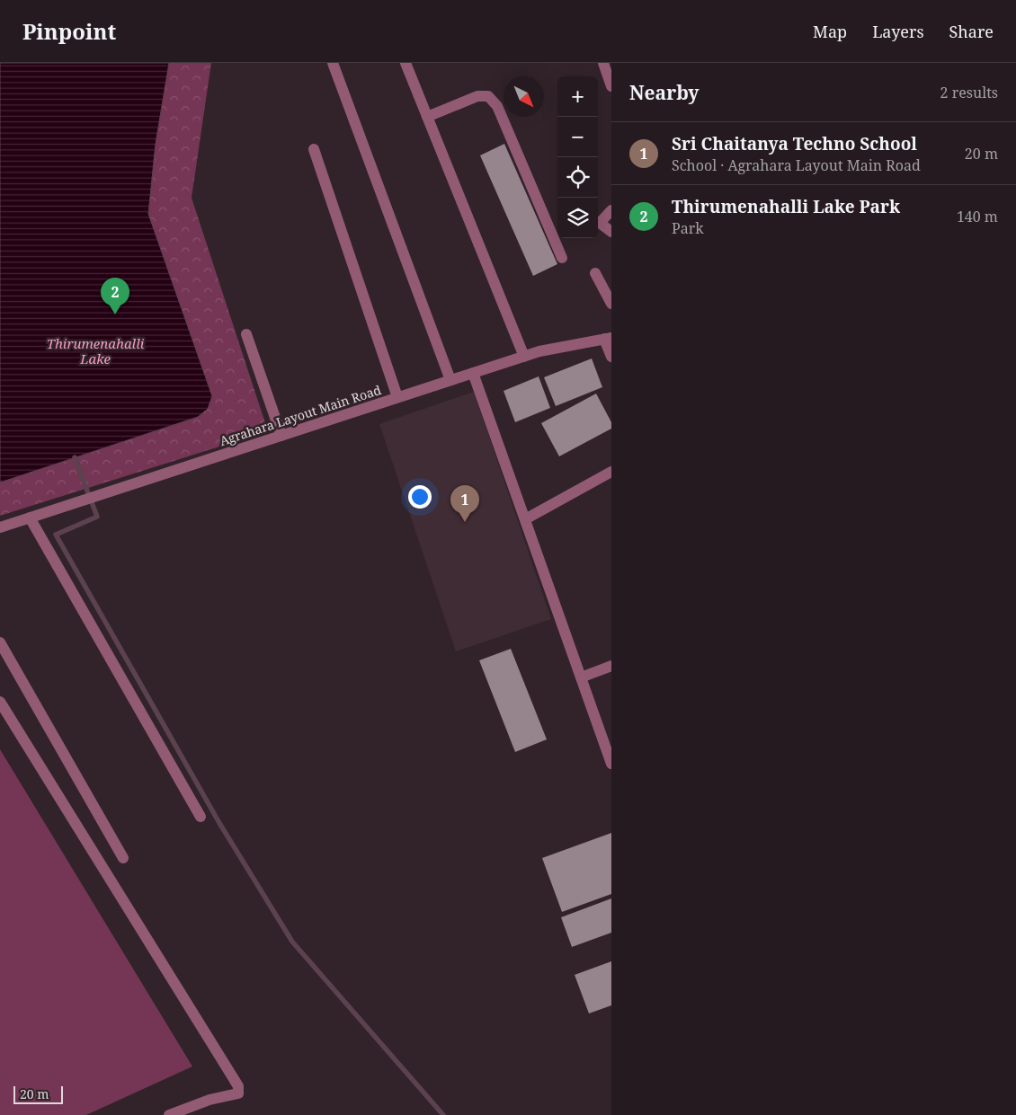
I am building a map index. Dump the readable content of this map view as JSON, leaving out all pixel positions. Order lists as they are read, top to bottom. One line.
{"streets":{"street":["Agrahara Layout Main Road"]},"water":["Thirumenahalli Lake"],"scale_bar":"20 m","north":"bottom right","page":{"header":"Pinpoint","nav":["Map","Layers","Share"],"heading":["Nearby","2 results"],"map_buttons":["+","−"],"list":[{"mark":"1","name":"Sri Chaitanya Techno School","note":"School · Agrahara Layout Main Road","value":"20 m"},{"mark":"2","name":"Thirumenahalli Lake Park","note":"Park","value":"140 m"}],"pins":["2","1"],"scale":"20 m"}}
